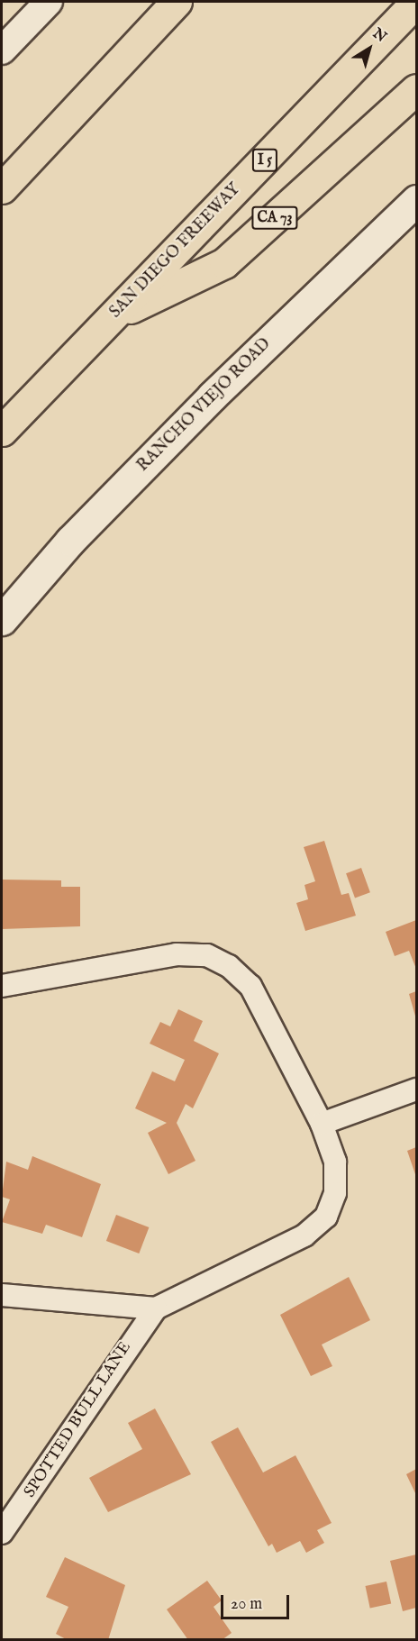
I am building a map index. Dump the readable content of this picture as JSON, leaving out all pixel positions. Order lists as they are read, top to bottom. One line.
{"streets":{"highway":["I 5","CA 73","SAN DIEGO FREEWAY"],"main road":["RANCHO VIEJO ROAD"],"street":["SPOTTED BULL LANE"]},"crossings":[["CA 73","SAN DIEGO FREEWAY"]],"scale_bar":"20 m","north":"top right"}
